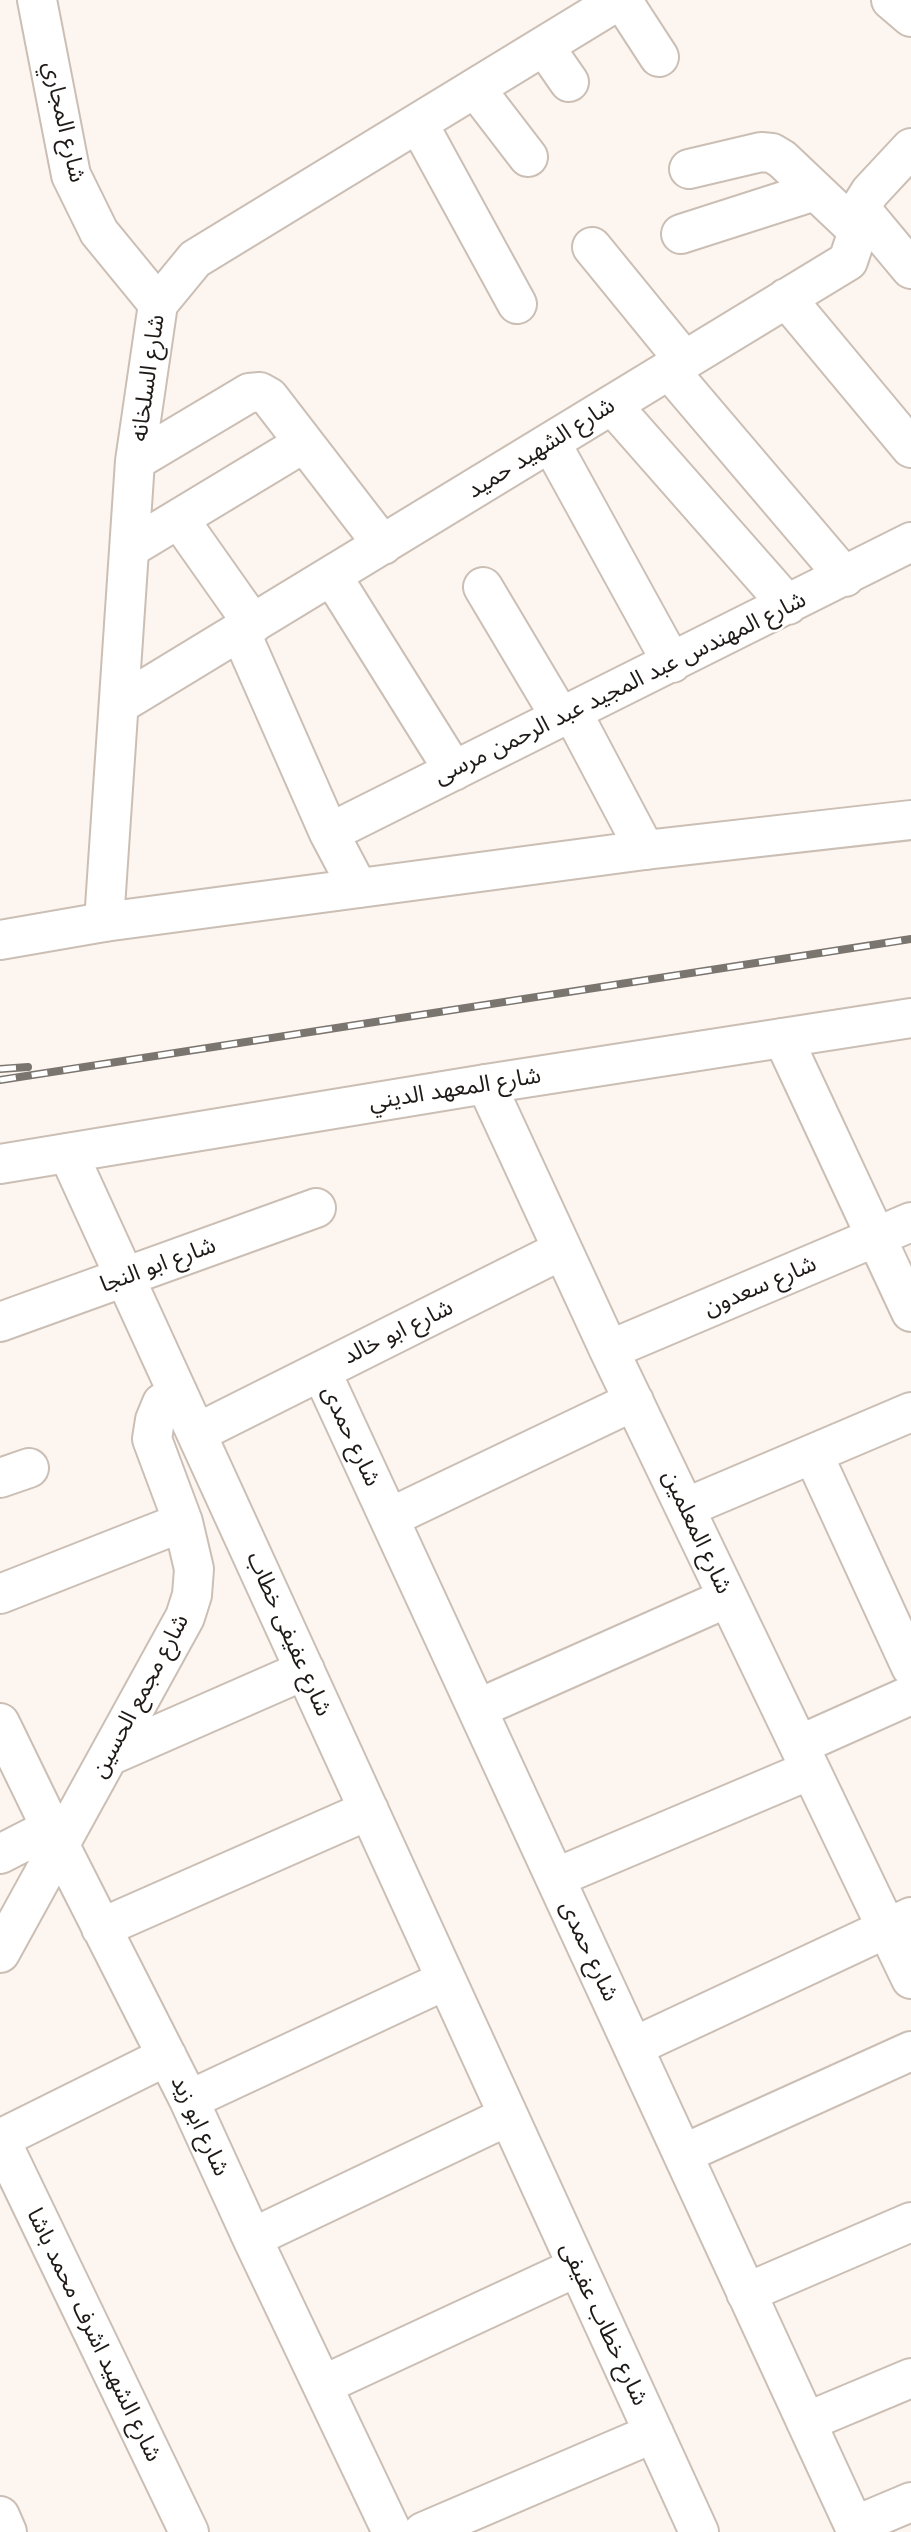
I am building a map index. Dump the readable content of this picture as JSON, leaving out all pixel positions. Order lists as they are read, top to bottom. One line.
{"streets":{"street":["شارع المجاري","شارع السلخانه","شارع الشهيد حميد","شارع المهندس عبد المجيد عبد الرحمن مرسى","شارع المعهد الديني","شارع ابو النجا","شارع سعدون","شارع ابو خالد","شارع حمدى","شارع المعلمين","شارع عفيفى خطاب","شارع مجمع الحسين","شارع ابو زيد","شارع خطاب عفيفى","شارع الشهيد اشرف محمد باشا"]},"crossings":[["شارع المجاري","شارع السلخانه"],["شارع السلخانه","شارع الشهيد حميد"],["شارع المعهد الديني","شارع المعلمين"],["شارع المعهد الديني","شارع عفيفى خطاب"],["شارع ابو النجا","شارع عفيفى خطاب"],["شارع سعدون","شارع المعلمين"],["شارع ابو خالد","شارع حمدى"],["شارع ابو خالد","شارع المعلمين"],["شارع ابو خالد","شارع عفيفى خطاب"],["شارع عفيفى خطاب","شارع مجمع الحسين"],["شارع عفيفى خطاب","شارع خطاب عفيفى"],["شارع مجمع الحسين","شارع ابو زيد"]]}
